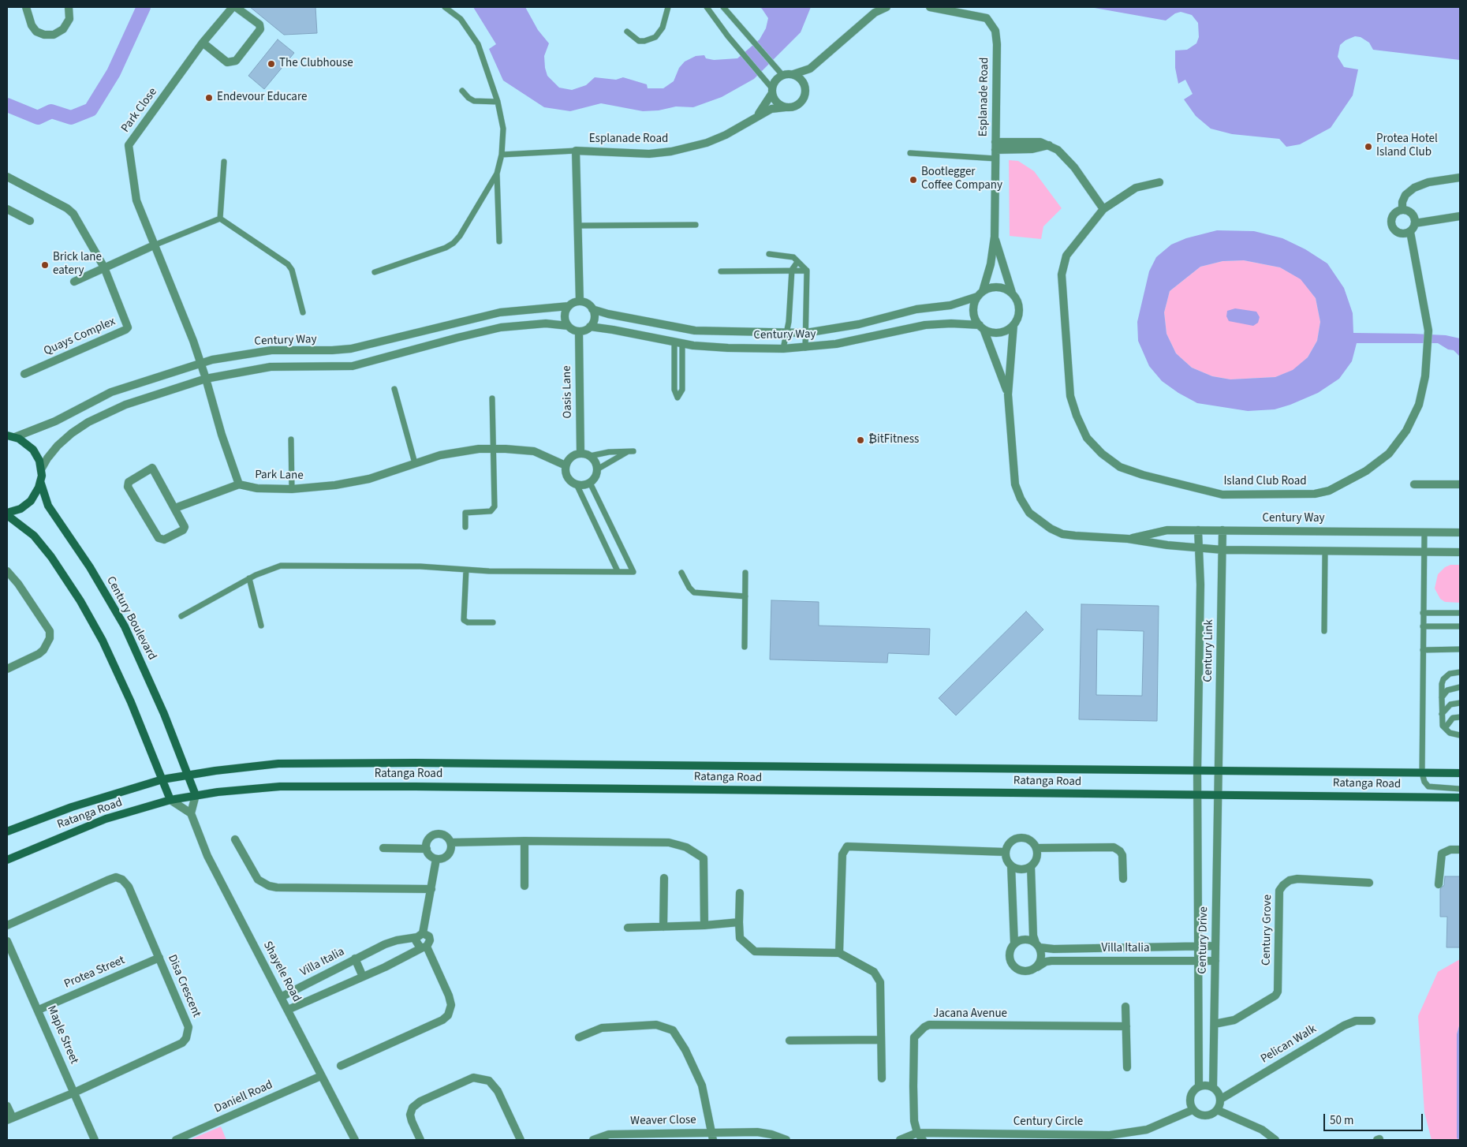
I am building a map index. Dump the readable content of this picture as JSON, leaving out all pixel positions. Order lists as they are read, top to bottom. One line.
{"streets":{"main road":["Century Boulevard","Ratanga Road"],"street":["Esplanade Road","Park Close","Century Way","Quays Complex","Oasis Lane","Park Lane","Island Club Road","Century Link","Century Grove","Century Drive","Villa Italia","Shayele Road","Protea Street","Disa Crescent","Jacana Avenue","Maple Street","Pelican Walk","Daniell Road","Weaver Close","Century Circle"]},"crossings":[["Esplanade Road","Century Way"],["Esplanade Road","Oasis Lane"],["Park Close","Park Lane"],["Century Way","Oasis Lane"],["Century Way","Park Lane"],["Century Way","Century Link"],["Oasis Lane","Park Lane"],["Century Boulevard","Ratanga Road"],["Century Link","Ratanga Road"],["Century Link","Century Drive"],["Ratanga Road","Century Drive"],["Century Grove","Century Drive"],["Century Drive","Villa Italia"],["Century Drive","Pelican Walk"],["Century Drive","Century Circle"],["Villa Italia","Shayele Road"],["Shayele Road","Daniell Road"],["Protea Street","Disa Crescent"],["Protea Street","Maple Street"],["Disa Crescent","Maple Street"],["Jacana Avenue","Century Circle"],["Pelican Walk","Century Circle"]],"places":["The Clubhouse","Endevour Educare","Protea Hotel Island Club","Bootlegger Coffee Company","Brick lane eatery","₿itFitness"],"scale_bar":"50 m"}
